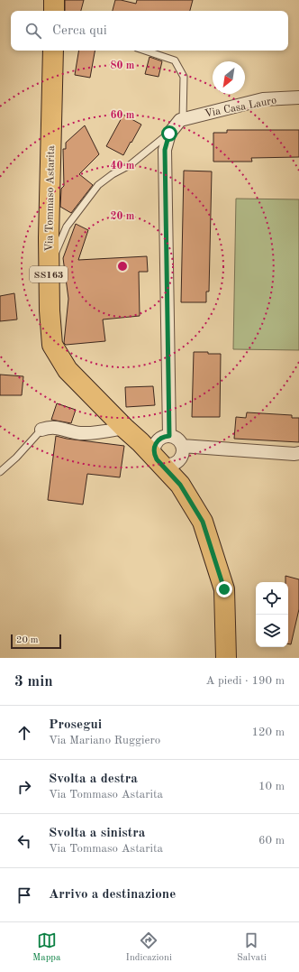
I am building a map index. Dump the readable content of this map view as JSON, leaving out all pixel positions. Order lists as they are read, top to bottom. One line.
{"streets":{"main road":["Via Tommaso Astarita","SS163"],"street":["Via Casa Lauro"]},"scale_bar":"20 m","north":"bottom left","page":{"search":"Cerca qui","scale":"20 m","heading":["3 min","A piedi · 190 m"],"list":[["Prosegui","Via Mariano Ruggiero","120 m"],["Svolta a destra","Via Tommaso Astarita","10 m"],["Svolta a sinistra","Via Tommaso Astarita","60 m"],"Arrivo a destinazione"],"nav":["Mappa","Indicazioni","Salvati"]},"rings":["80 m","60 m","40 m","20 m"]}
